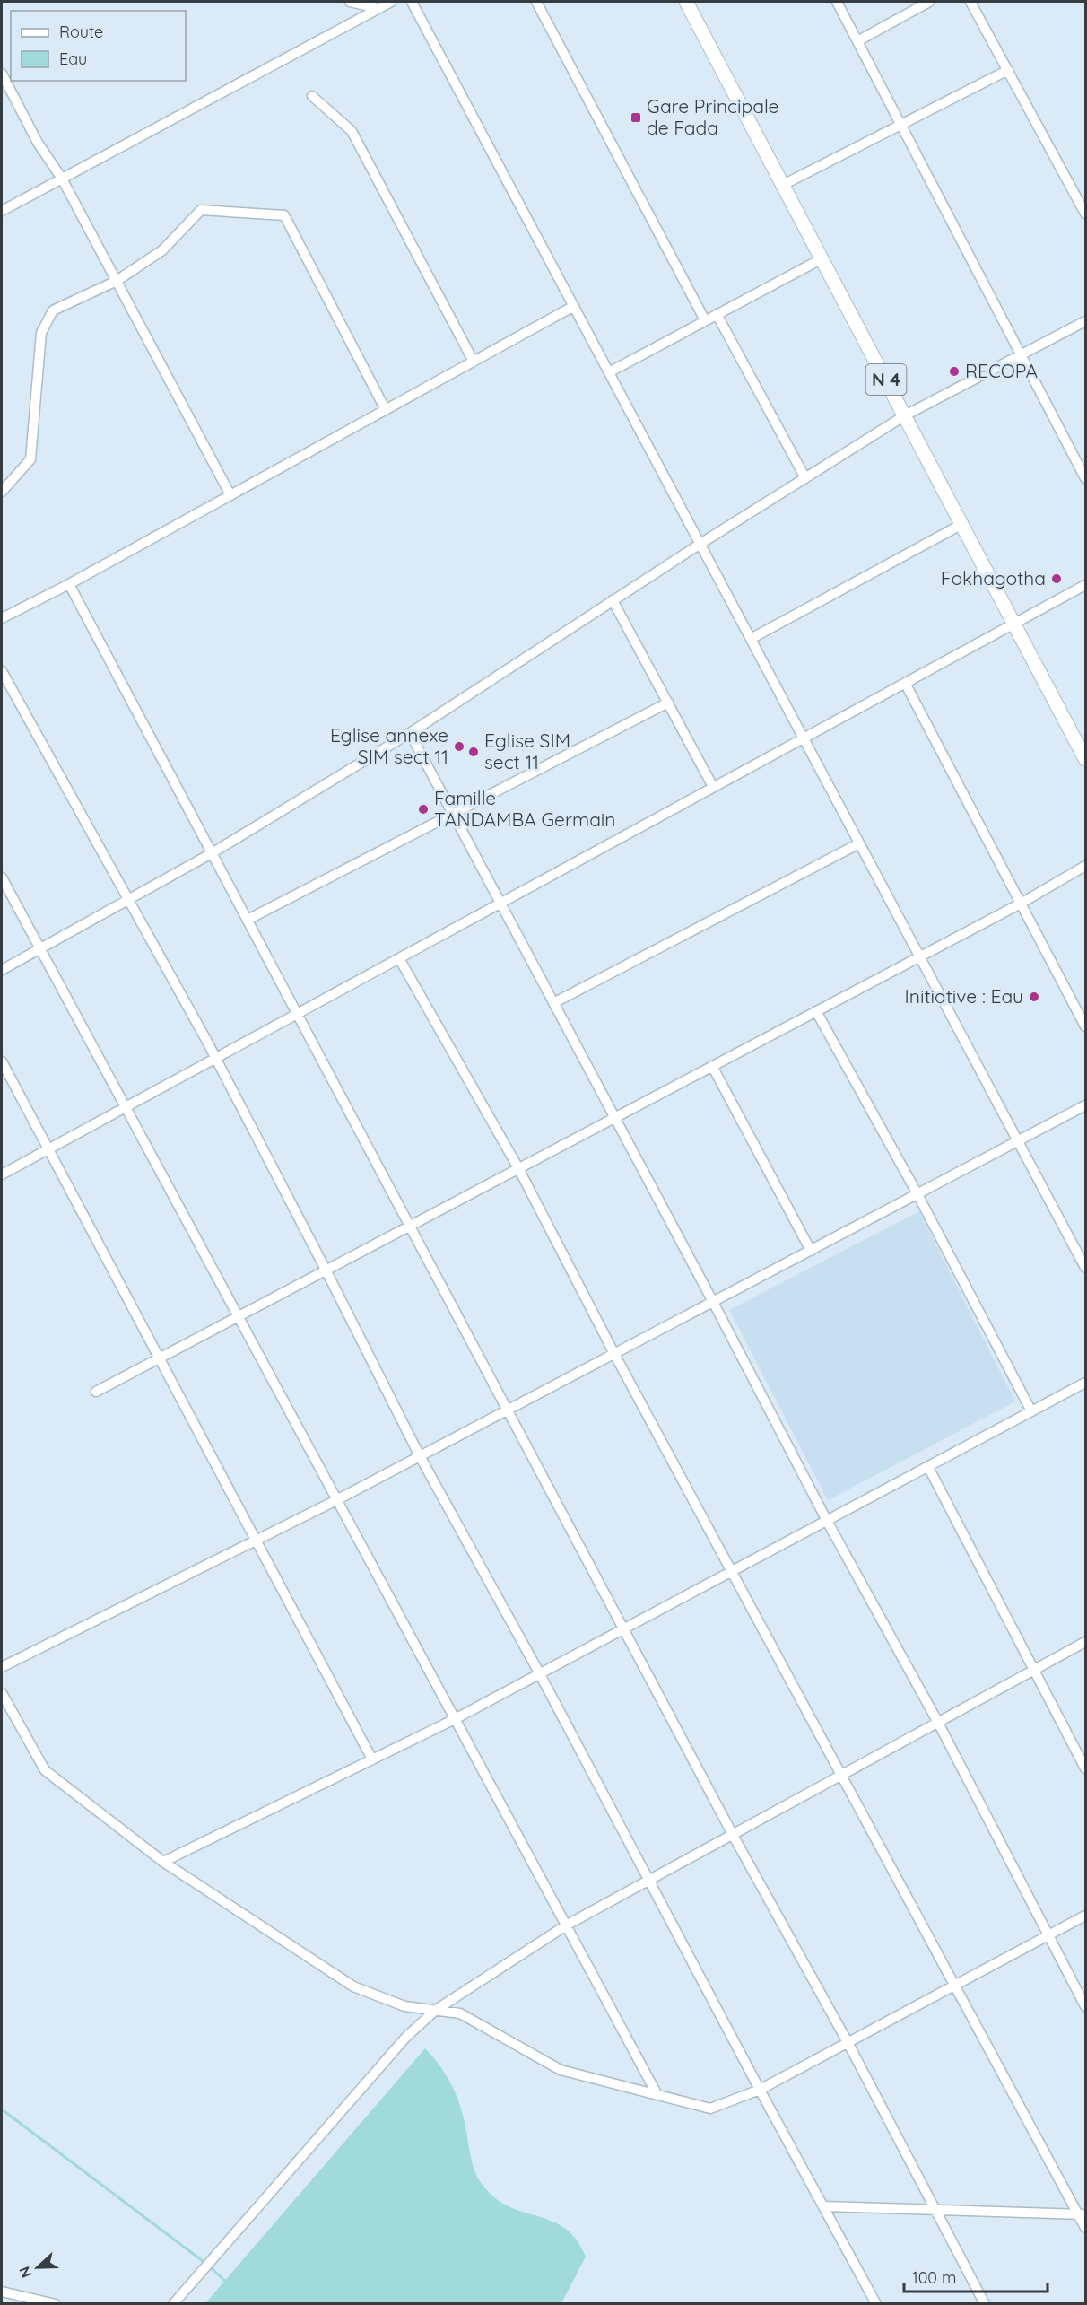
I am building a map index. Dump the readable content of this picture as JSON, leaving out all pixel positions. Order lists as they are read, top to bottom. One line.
{"streets":{"highway":["N 4"]},"places":{"transit":["Gare Principale de Fada"],"other":["RECOPA","Fokhagotha","Eglise annexe SIM sect 11","Eglise SIM sect 11","Famille TANDAMBA Germain","Initiative : Eau"]},"legend":["Route","Eau"],"scale_bar":"100 m","north":"left"}
